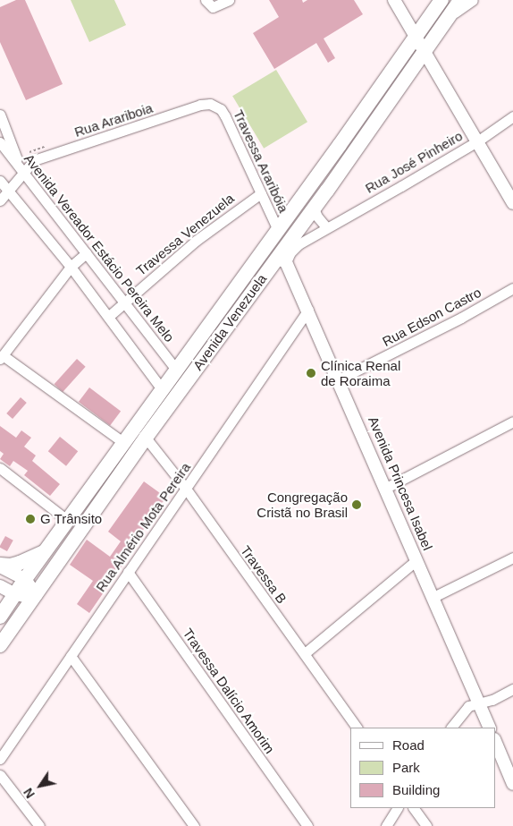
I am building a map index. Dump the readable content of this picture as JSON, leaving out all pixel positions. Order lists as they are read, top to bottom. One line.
{"streets":{"highway":["Avenida Venezuela"],"main road":["Avenida Princesa Isabel"],"street":["Rua Arariboia","Travessa Araribóia","Rua José Pinheiro","Travessa Venezuela","Avenida Vereador Estácio Pereira Melo","Rua Edson Castro","Rua Almério Mota Pereira","Travessa B","Travessa Dalício Amorim"]},"crossings":[["Rua Arariboia","Travessa Araribóia"],["Rua Arariboia","Avenida Vereador Estácio Pereira Melo"],["Travessa Araribóia","Travessa Venezuela"],["Travessa Araribóia","Avenida Venezuela"],["Rua José Pinheiro","Avenida Venezuela"],["Rua José Pinheiro","Avenida Princesa Isabel"],["Travessa Venezuela","Avenida Vereador Estácio Pereira Melo"],["Avenida Vereador Estácio Pereira Melo","Avenida Venezuela"],["Rua Edson Castro","Avenida Princesa Isabel"],["Avenida Venezuela","Avenida Princesa Isabel"],["Avenida Venezuela","Travessa B"],["Avenida Princesa Isabel","Rua Almério Mota Pereira"],["Rua Almério Mota Pereira","Travessa B"],["Rua Almério Mota Pereira","Travessa Dalício Amorim"]],"places":["Clínica Renal de Roraima","Congregação Cristã no Brasil","G Trânsito"],"legend":["Road","Park","Building"],"north":"bottom left"}
